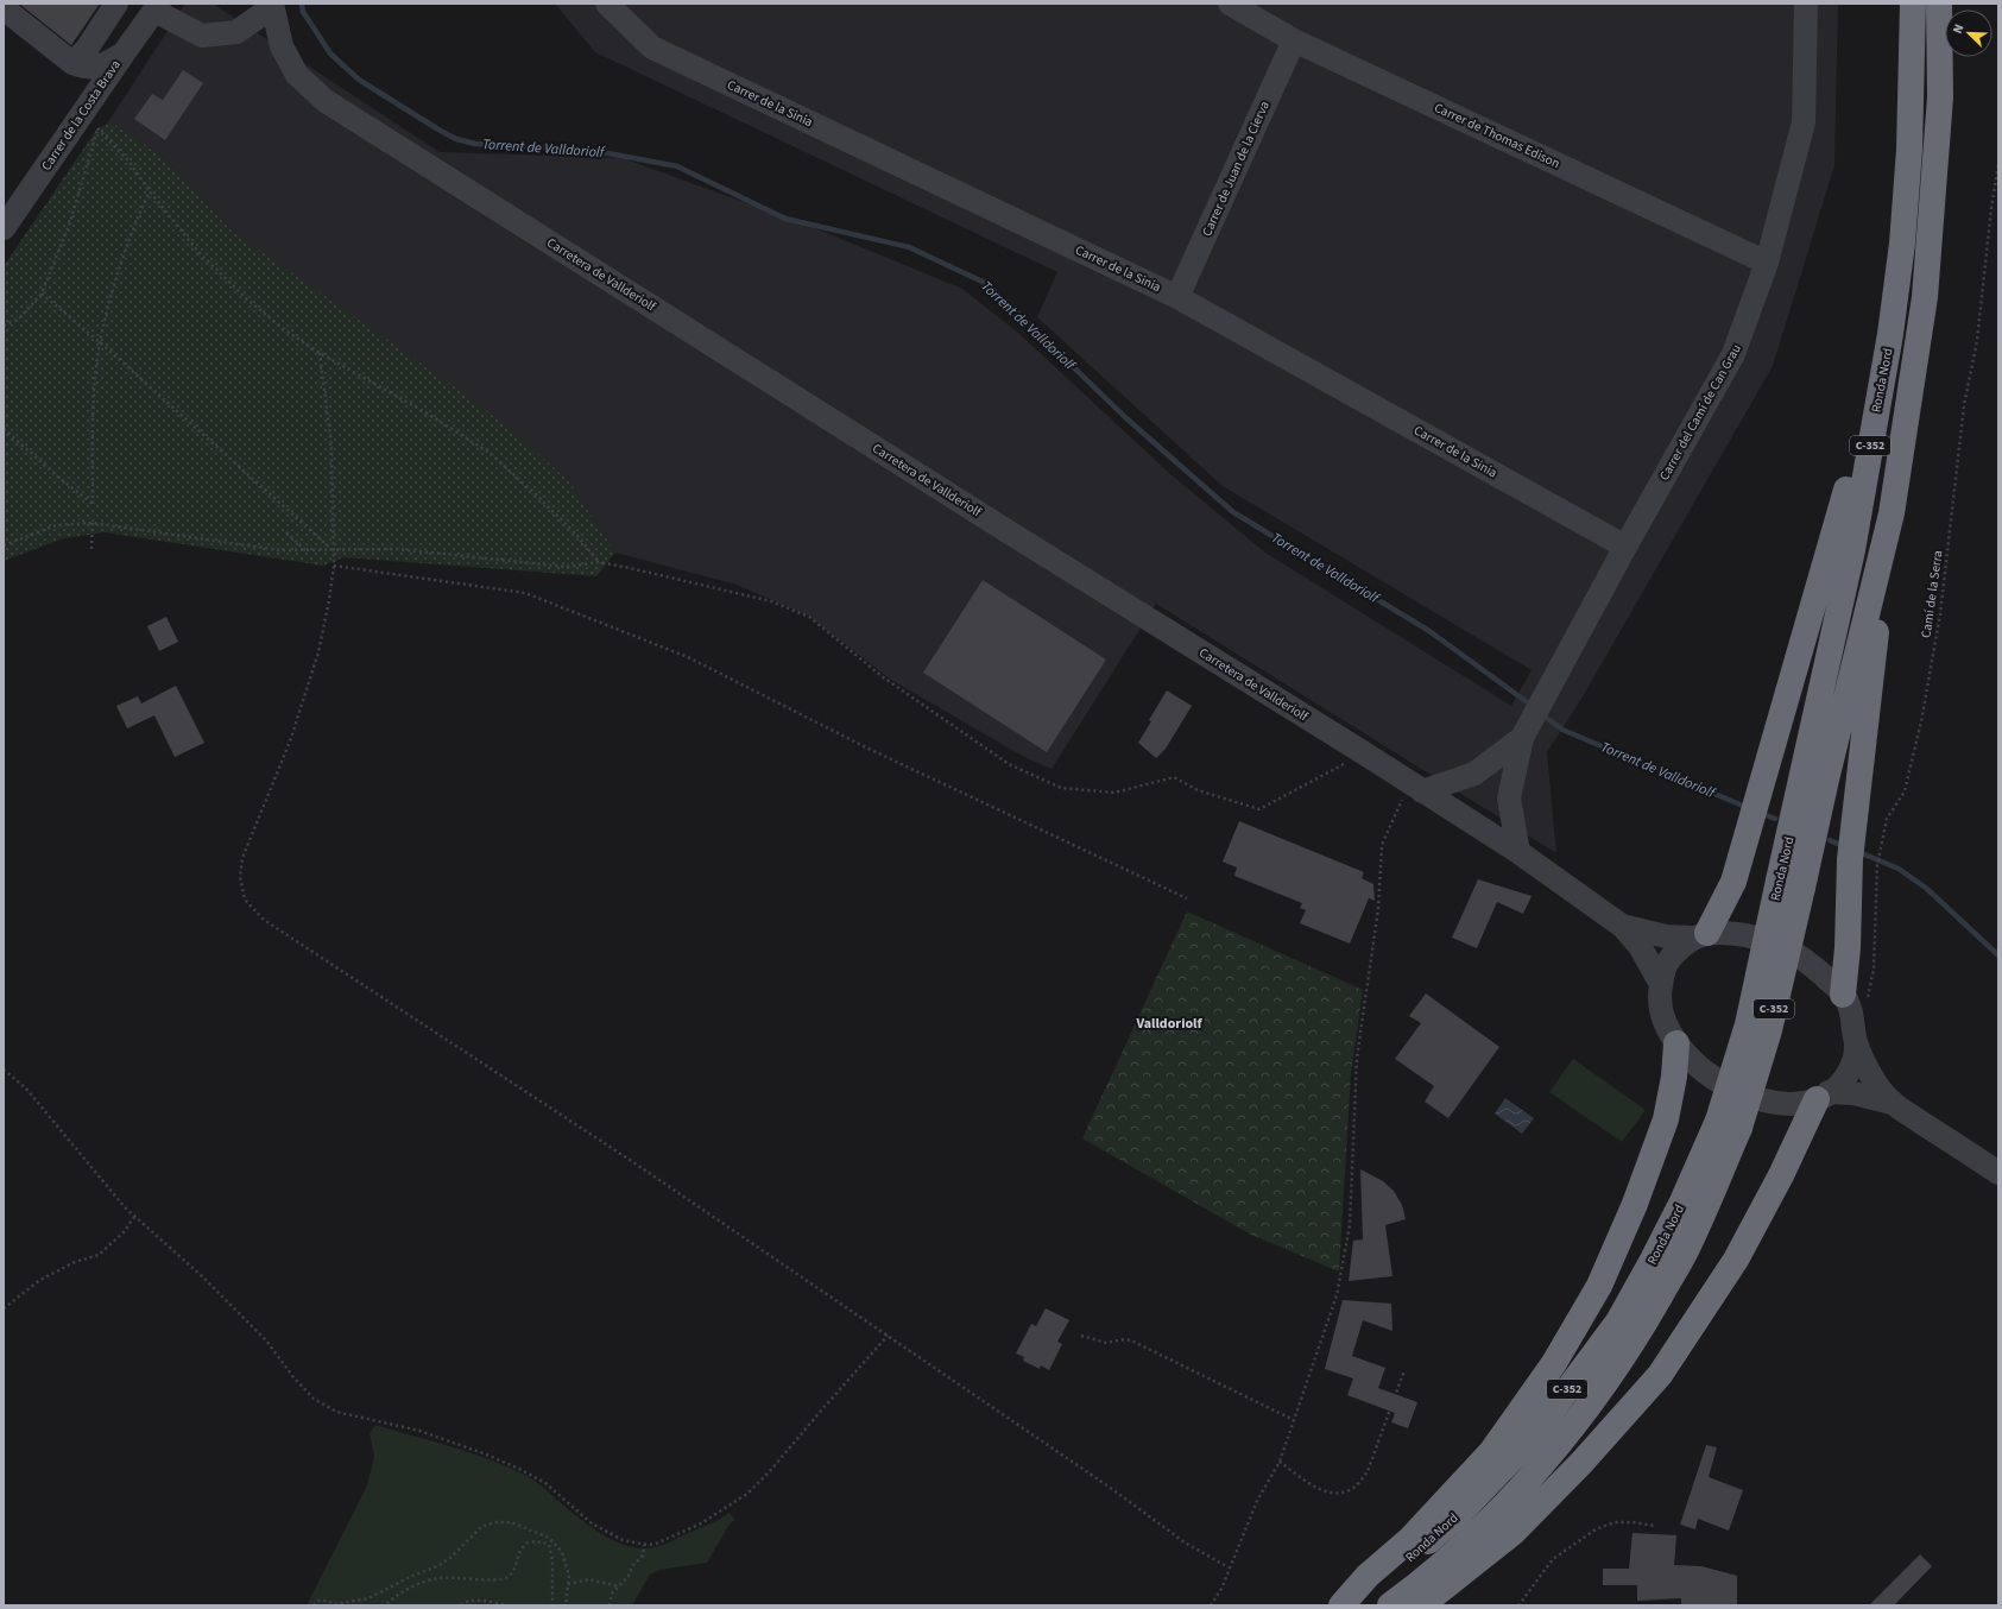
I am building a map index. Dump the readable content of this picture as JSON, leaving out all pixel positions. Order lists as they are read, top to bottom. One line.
{"streets":{"highway":["Ronda Nord","C-352"],"street":["Carrer de la Sinia","Carrer de la Costa Brava","Carrer de Thomas Edison","Carrer de Juan de la Cierva","Carretera de Vallderiolf","Carrer del Camí de Can Grau"],"path":["Camí de la Serra"]},"crossings":[["Carrer de la Sinia","Carrer de Juan de la Cierva"],["Carrer de la Sinia","Carrer del Camí de Can Grau"],["Carrer de Thomas Edison","Carrer de Juan de la Cierva"],["Carrer de Thomas Edison","Carrer del Camí de Can Grau"],["Carretera de Vallderiolf","Carrer del Camí de Can Grau"]],"districts":["Valldoriolf"],"water":["Torrent de Valldoriolf"],"north":"top left"}
